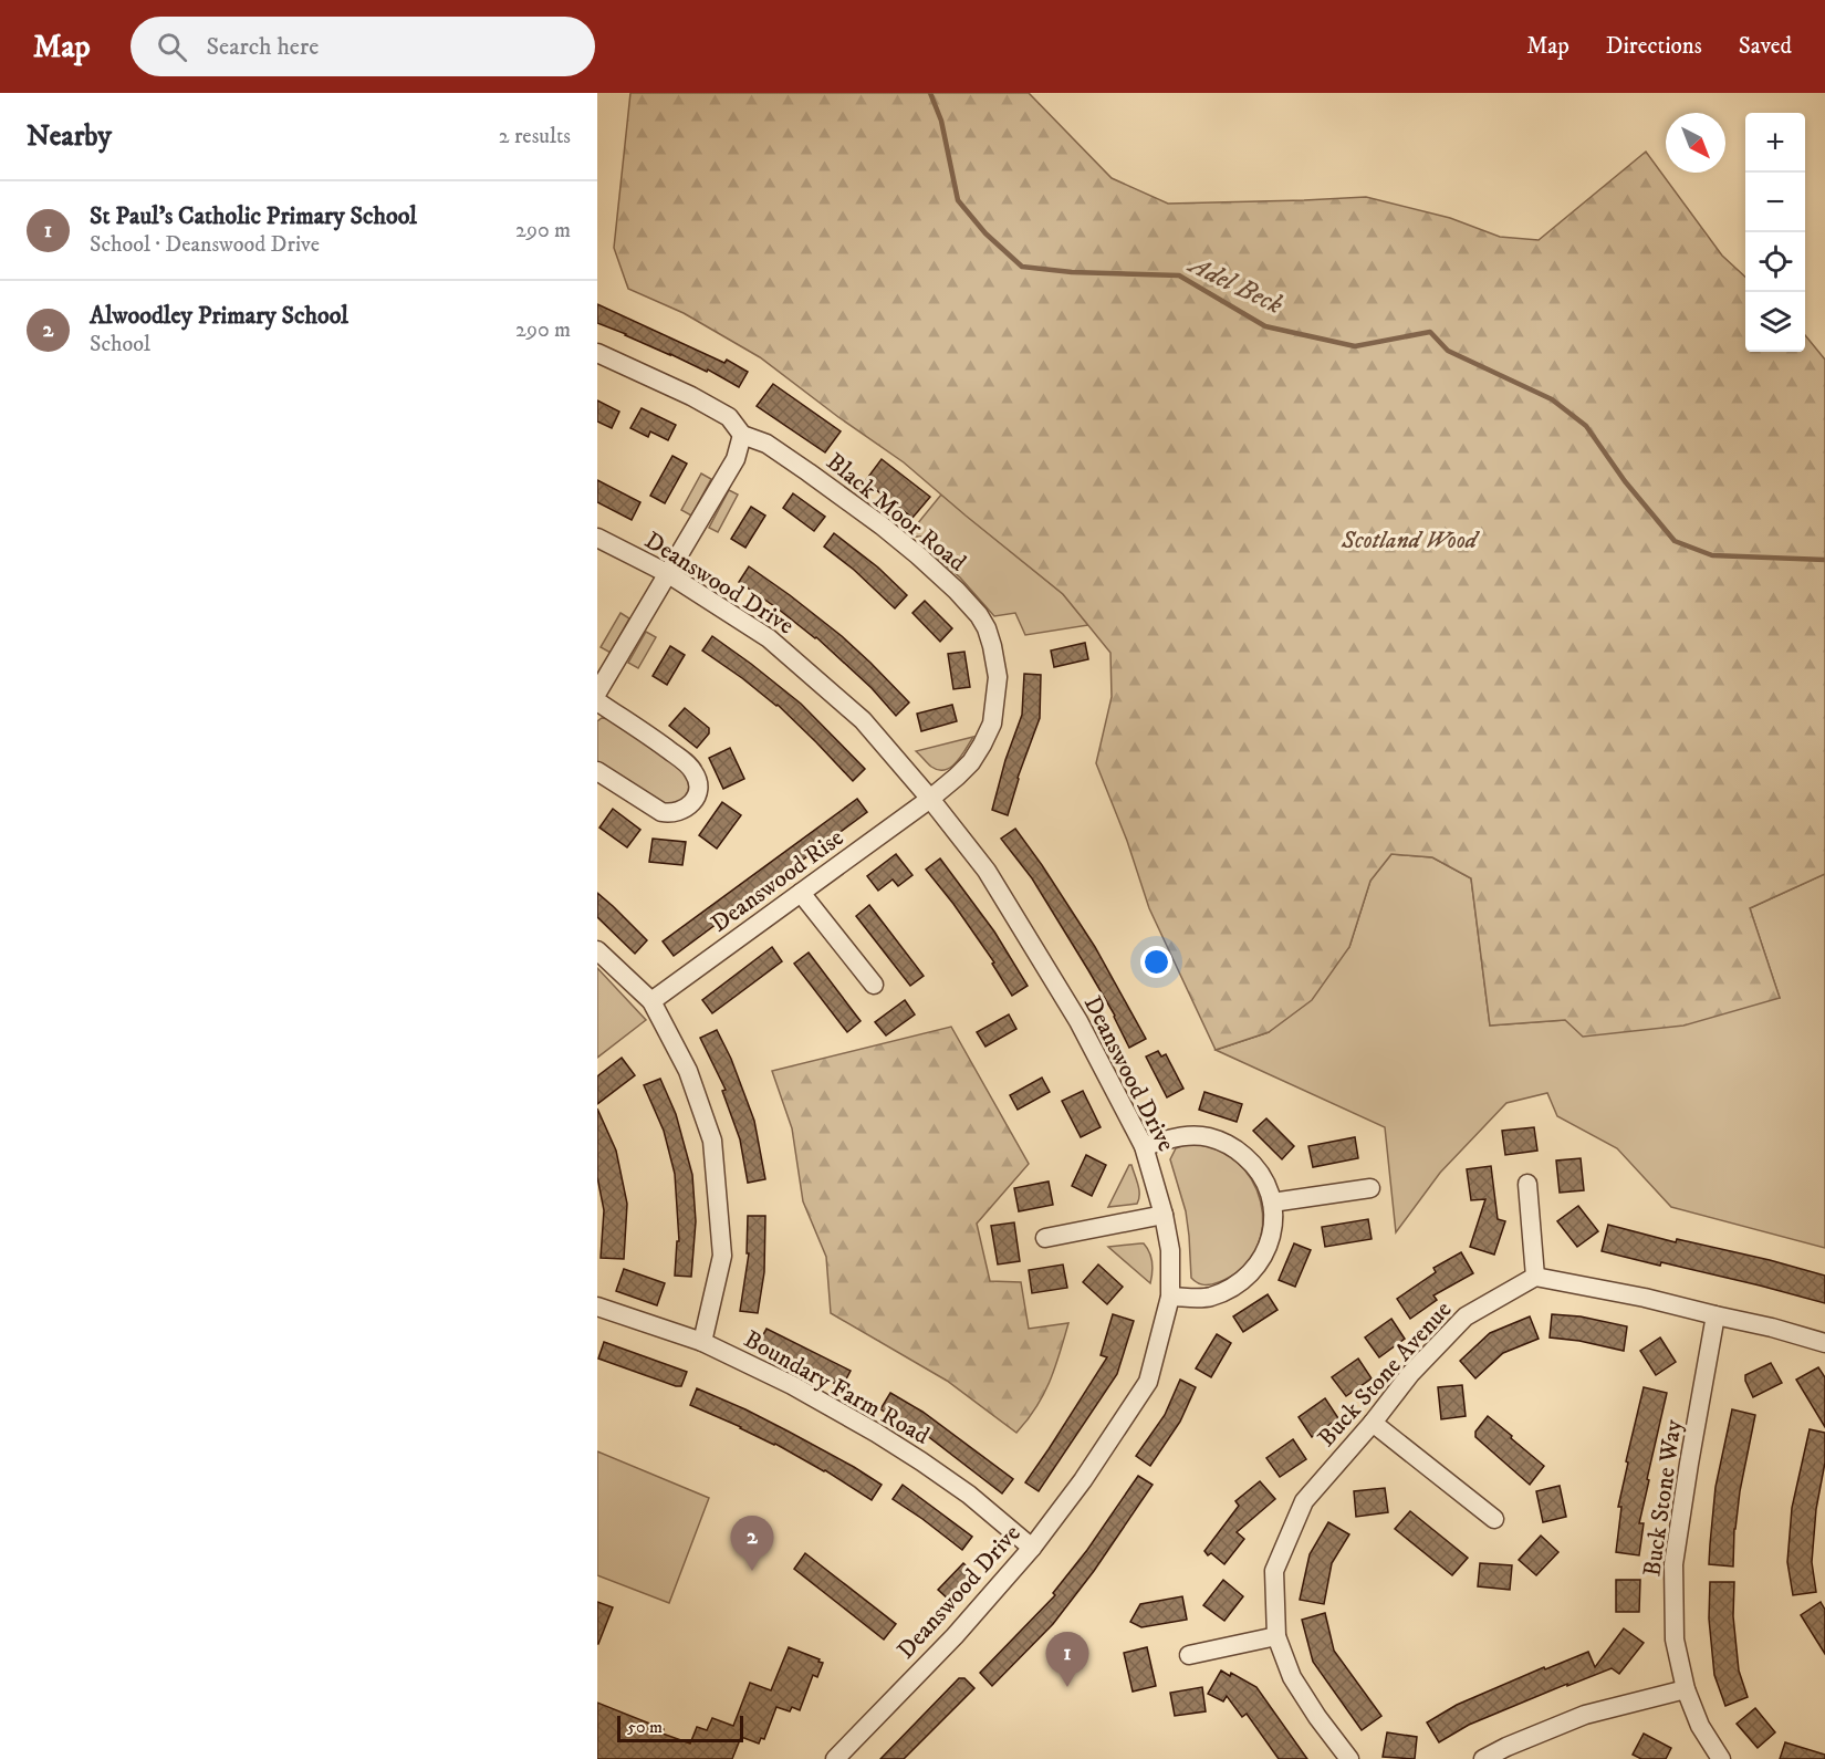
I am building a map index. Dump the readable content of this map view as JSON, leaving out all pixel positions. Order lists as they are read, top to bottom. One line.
{"streets":{"street":["Black Moor Road","Deanswood Drive","Deanswood Rise","Buck Stone Avenue","Boundary Farm Road","Buck Stone Way"]},"crossings":[["Black Moor Road","Deanswood Drive"],["Black Moor Road","Deanswood Rise"],["Deanswood Drive","Deanswood Rise"],["Deanswood Drive","Boundary Farm Road"]],"water":["Adel Beck"],"parks":["Scotland Wood"],"scale_bar":"50 m","north":"bottom right","page":{"header":"Map","search":"Search here","nav":["Map","Directions","Saved"],"heading":["Nearby","2 results"],"map_buttons":["+","−"],"list":[{"mark":"1","name":"St Paul's Catholic Primary School","note":"School · Deanswood Drive","value":"290 m"},{"mark":"2","name":"Alwoodley Primary School","note":"School","value":"290 m"}],"pins":["2","1"],"scale":"50 m"}}
